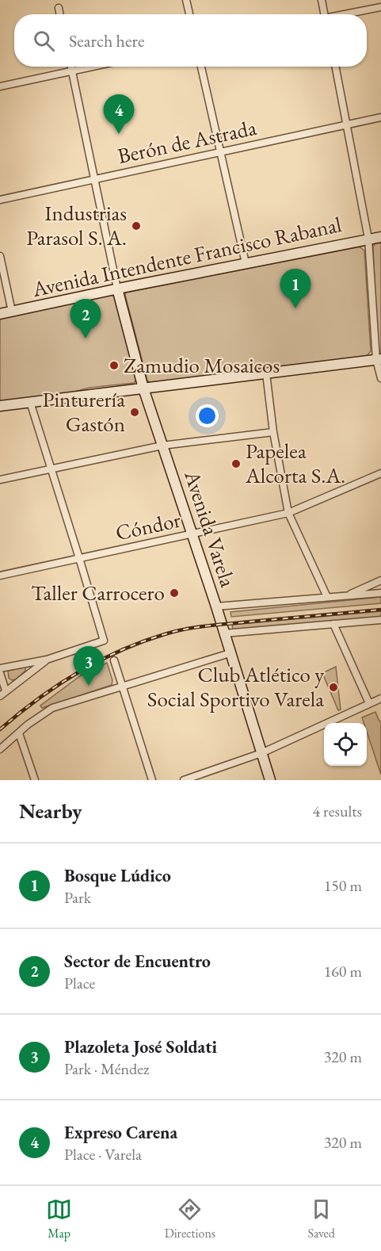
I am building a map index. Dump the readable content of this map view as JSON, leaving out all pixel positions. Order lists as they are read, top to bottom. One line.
{"streets":{"main road":["Avenida Intendente Francisco Rabanal","Avenida Varela"],"street":["Berón de Astrada","Cóndor"]},"crossings":[["Avenida Intendente Francisco Rabanal","Avenida Varela"],["Cóndor","Avenida Varela"]],"places":["Industrias Parasol S. A.","Zamudio Mosaicos","Pinturería Gastón","Papelea Alcorta S.A.","Taller Carrocero","Club Atlético y Social Sportivo Varela"],"page":{"search":"Search here","pins":["4","1","2","3"],"heading":["Nearby","4 results"],"list":[{"mark":"1","name":"Bosque Lúdico","note":"Park","value":"150 m"},{"mark":"2","name":"Sector de Encuentro","note":"Place","value":"160 m"},{"mark":"3","name":"Plazoleta José Soldati","note":"Park · Méndez","value":"320 m"},{"mark":"4","name":"Expreso Carena","note":"Place · Varela","value":"320 m"}],"nav":["Map","Directions","Saved"]}}
